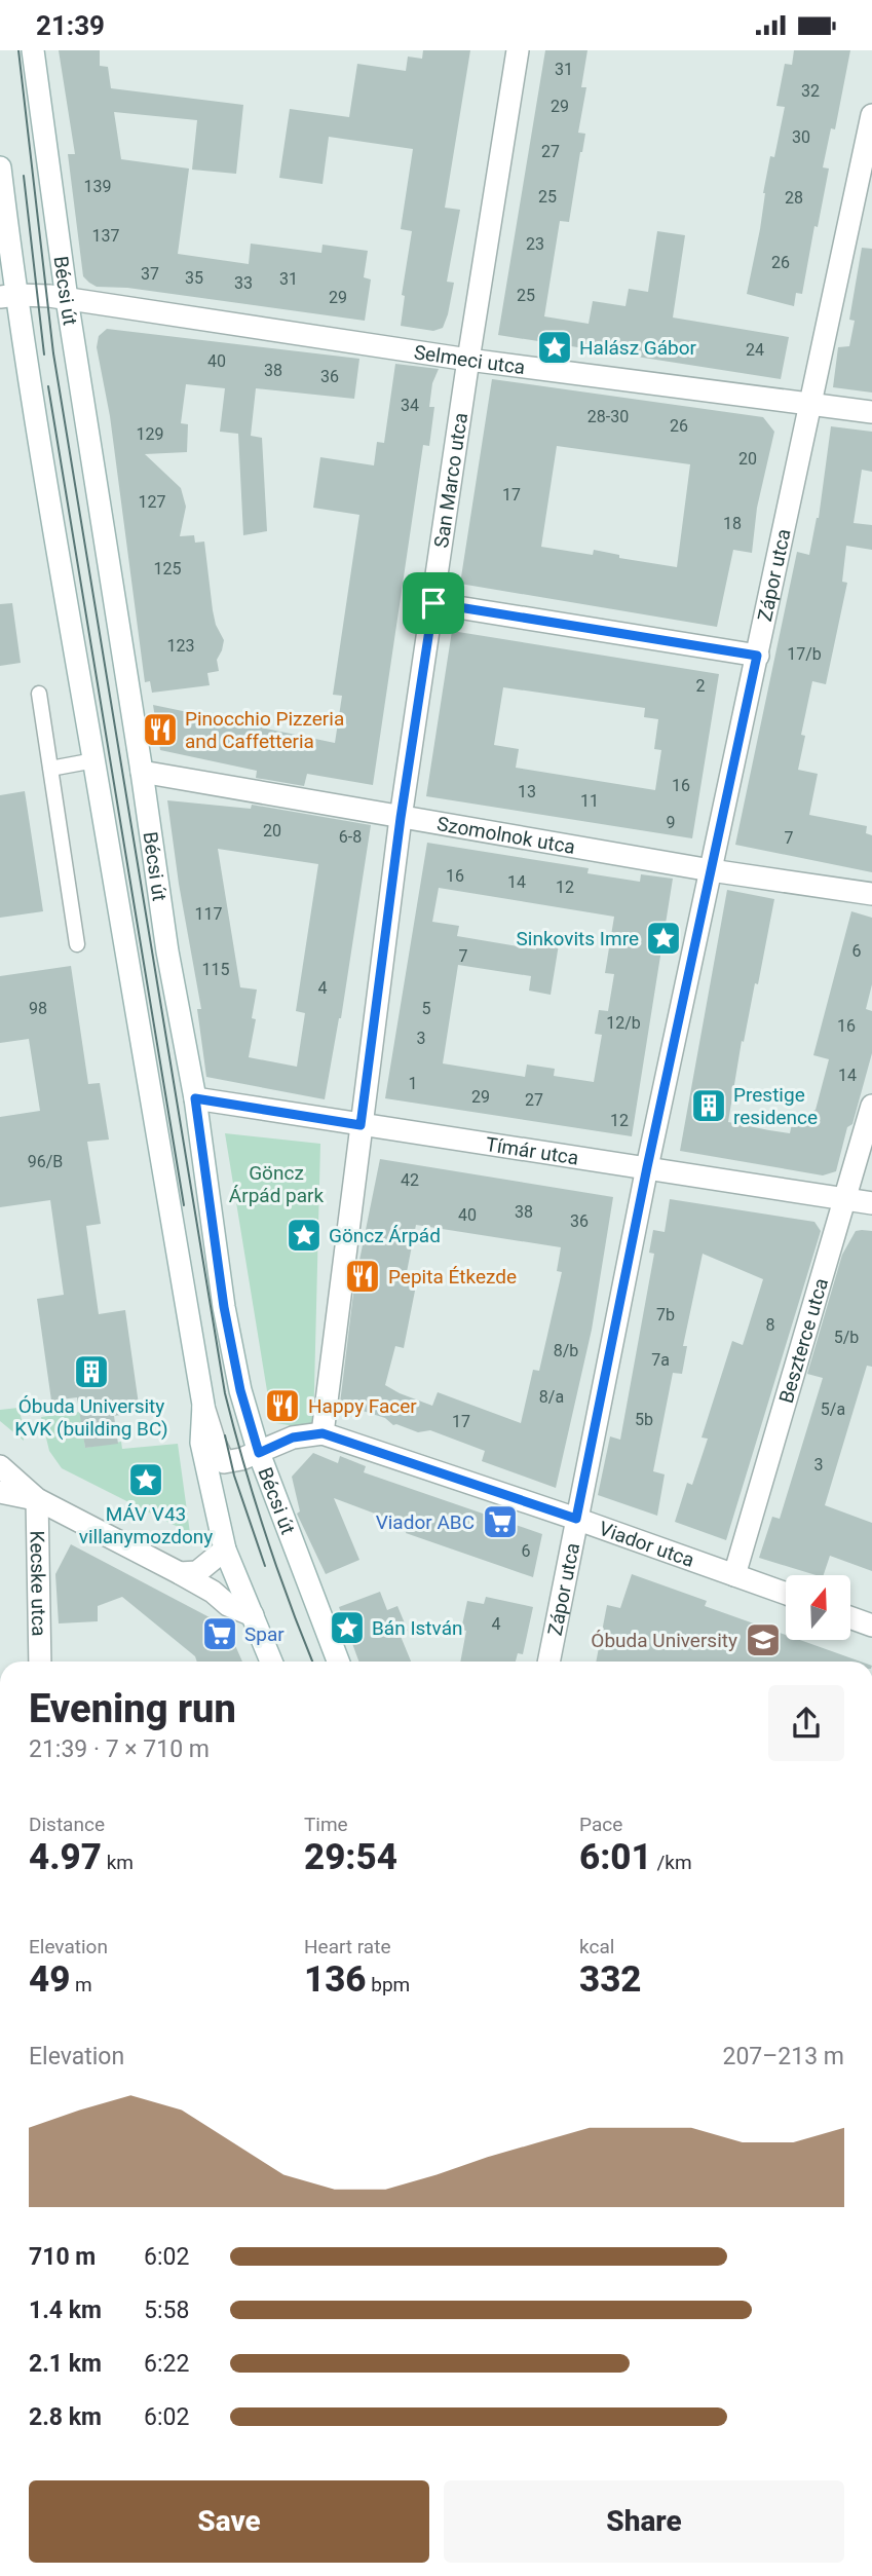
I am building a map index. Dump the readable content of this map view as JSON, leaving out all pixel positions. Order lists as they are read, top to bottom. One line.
{"streets":{"street":["Bécsi út","Selmeci utca","San Marco utca","Zápor utca","Szomolnok utca","Tímár utca","Beszterce utca","Viador utca","Kecske utca"]},"crossings":[["Bécsi út","Selmeci utca"],["Bécsi út","Szomolnok utca"],["Bécsi út","Tímár utca"],["Bécsi út","Viador utca"],["Selmeci utca","San Marco utca"],["Selmeci utca","Zápor utca"],["San Marco utca","Szomolnok utca"],["San Marco utca","Tímár utca"],["Zápor utca","Szomolnok utca"],["Zápor utca","Tímár utca"],["Zápor utca","Viador utca"],["Tímár utca","Beszterce utca"],["Beszterce utca","Viador utca"]],"parks":["Göncz Árpád park"],"places":{"place":["Halász Gábor","Sinkovits Imre","Göncz Árpád","MÁV V43 villanymozdony","Bán István"],"restaurant":["Pinocchio Pizzeria and Caffetteria","Pepita Étkezde","Happy Facer"],"building":["Prestige residence","Óbuda University KVK (building BC)"],"supermarket":["Viador ABC","Spar"],"school or university":["Óbuda University"]},"house_numbers":["31","32","29","30","27","139","25","28","137","23","26","37","35","31","33","25","29","24","40","38","36","34","28-30","26","129","20","17","127","18","125","123","17/b","2","16","13","11","9","20","6-8","7","16","14","12","117","6","7","115","4","98","5","12/b","16","3","14","1","29","27","12","96/B","42","38","40","36","7b","8","5/b","8/b","7a","8/a","5/a","5b","17","3","6","4"],"north":"top","page":{"status":"21:39","heading":["Evening run","21:39 · 7 × 710 m"],"stats":[["Distance","4.97 km"],["Time","29:54"],["Pace","6:01 /km"],["Elevation","49 m"],["Heart rate","136 bpm"],["kcal","332"]],"chart":["Elevation","207–213 m"],"list":[{"name":"710 m","note":"6:02"},{"name":"1.4 km","note":"5:58"},{"name":"2.1 km","note":"6:22"},{"name":"2.8 km","note":"6:02"}],"buttons":["Save","Share"]}}
